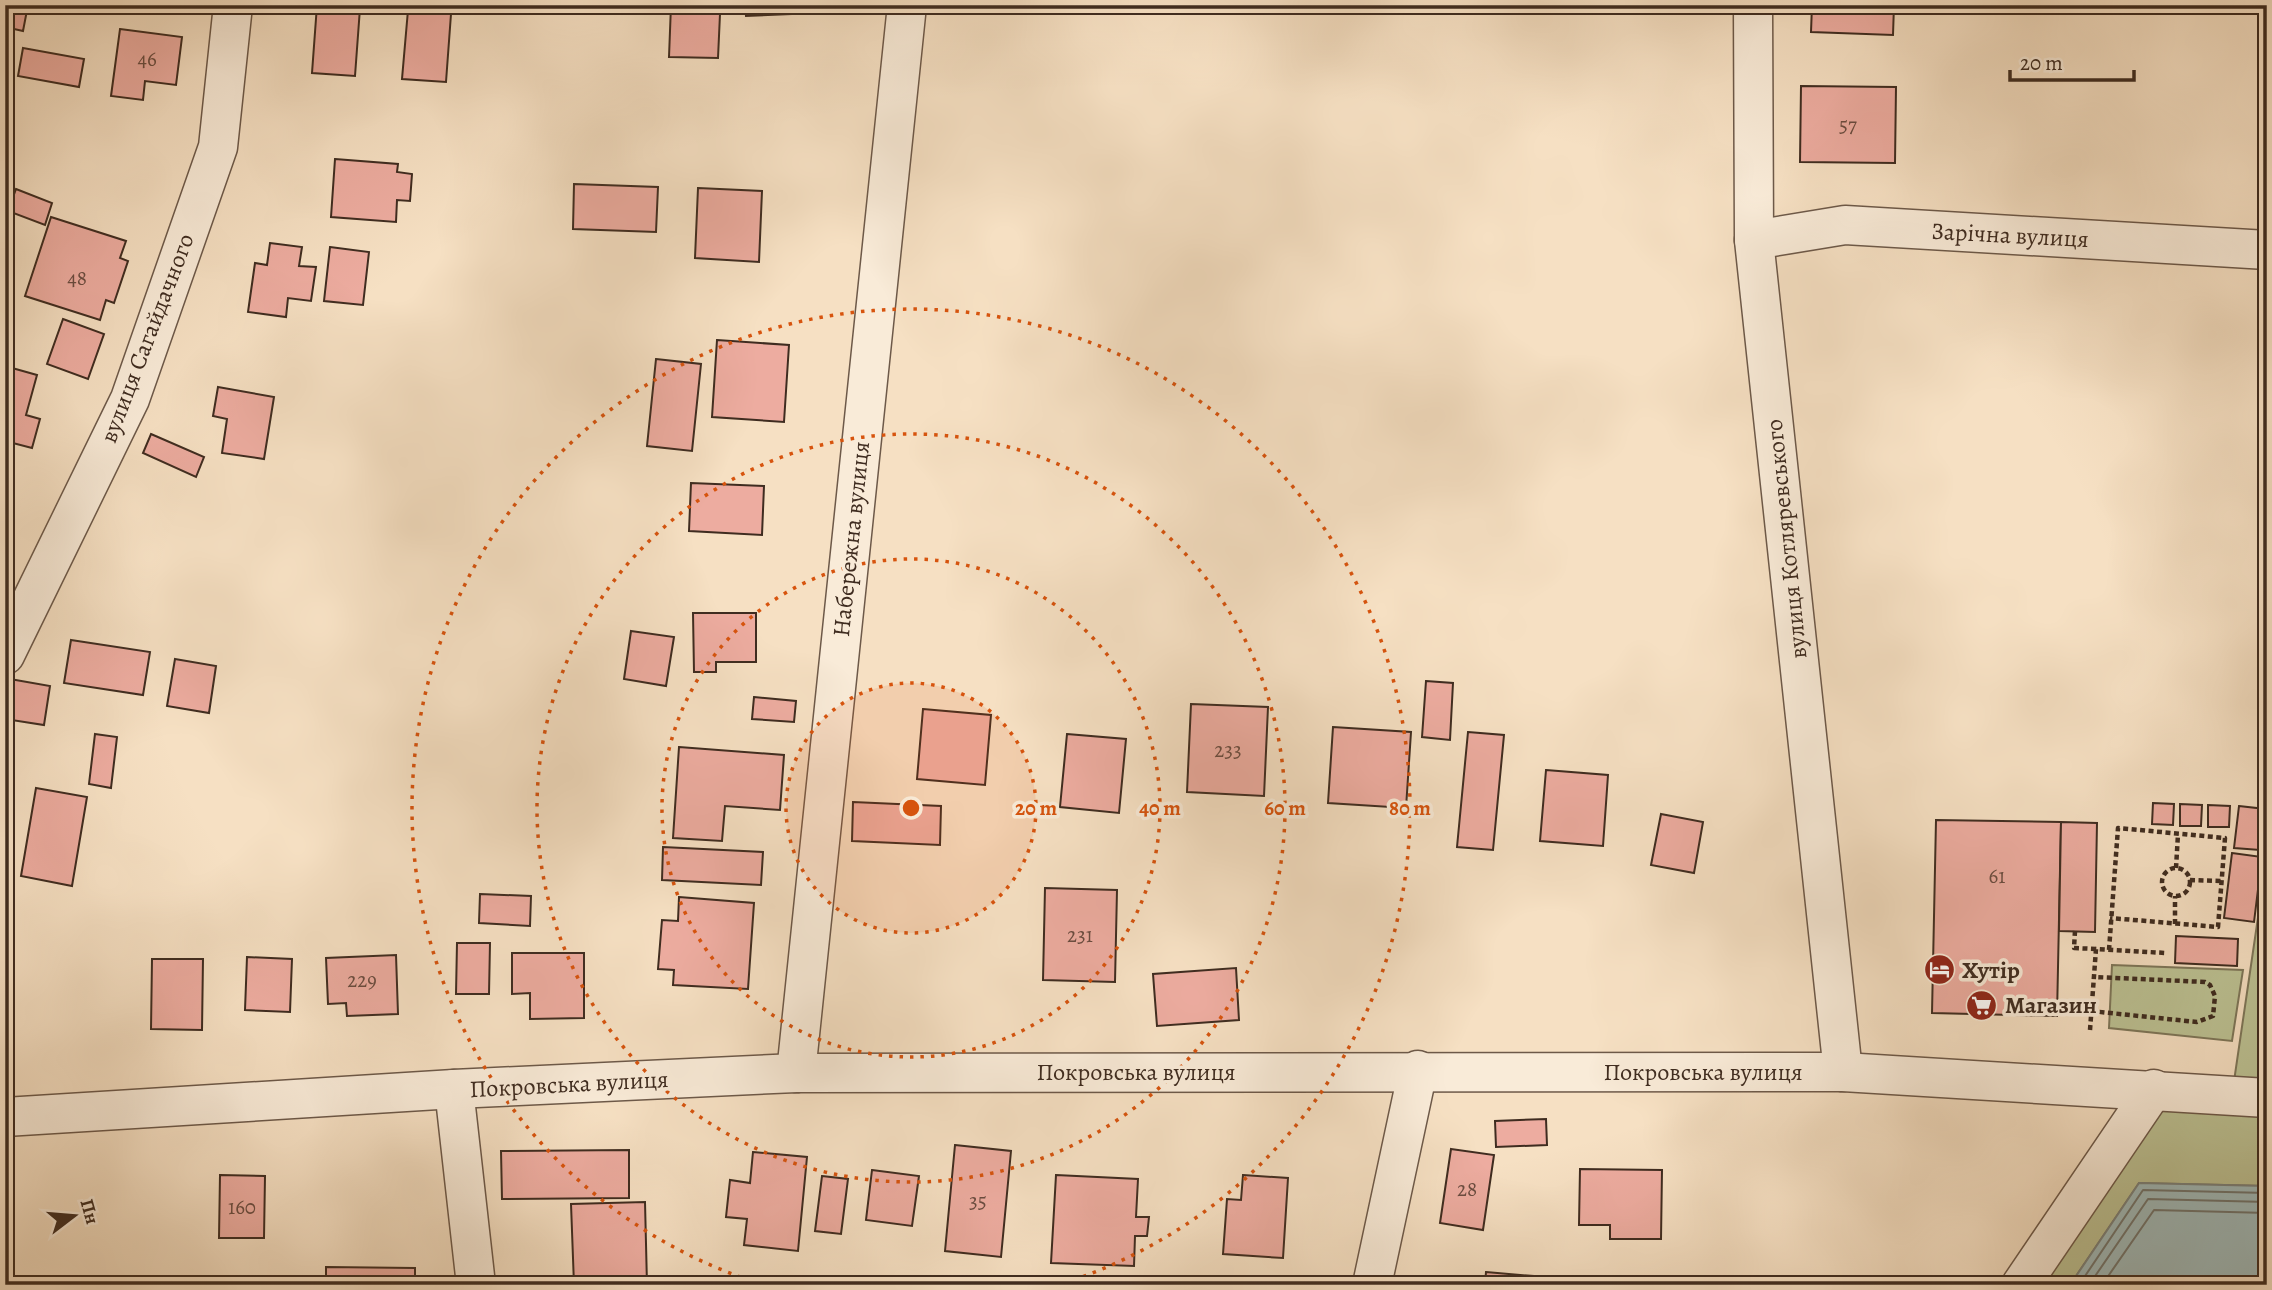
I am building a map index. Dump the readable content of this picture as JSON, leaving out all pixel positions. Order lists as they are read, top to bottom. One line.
{"streets":{"street":["Зарічна вулиця","вулиця Сагайдачного","Набережна вулиця","вулиця Котляревського","Покровська вулиця"]},"crossings":[["Зарічна вулиця","вулиця Котляревського"],["Набережна вулиця","Покровська вулиця"],["вулиця Котляревського","Покровська вулиця"]],"places":{"hotel":["Хутір"],"supermarket":["Магазин"]},"house_numbers":["46","57","48","233","61","231","229","28","35","160"],"scale_bar":"20 m","north":"right","rings":["20 m","40 m","60 m","80 m"]}
